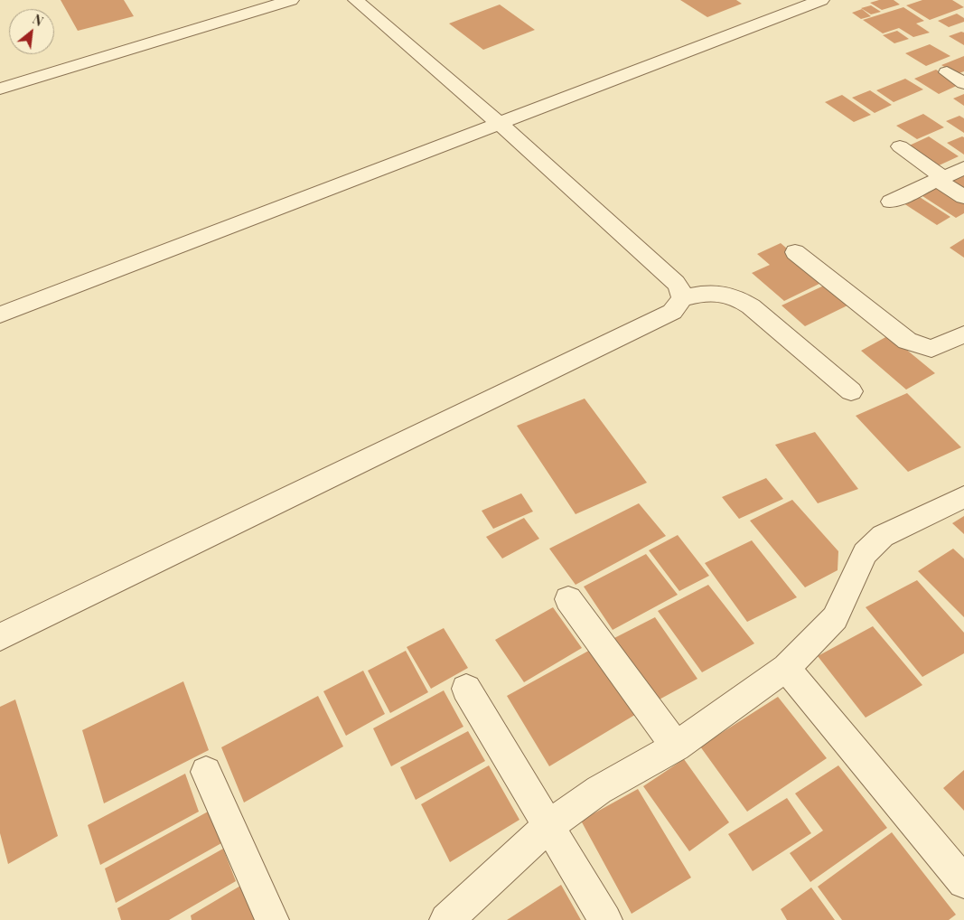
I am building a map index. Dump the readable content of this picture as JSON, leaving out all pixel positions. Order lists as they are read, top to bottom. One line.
{"north":"top right"}
